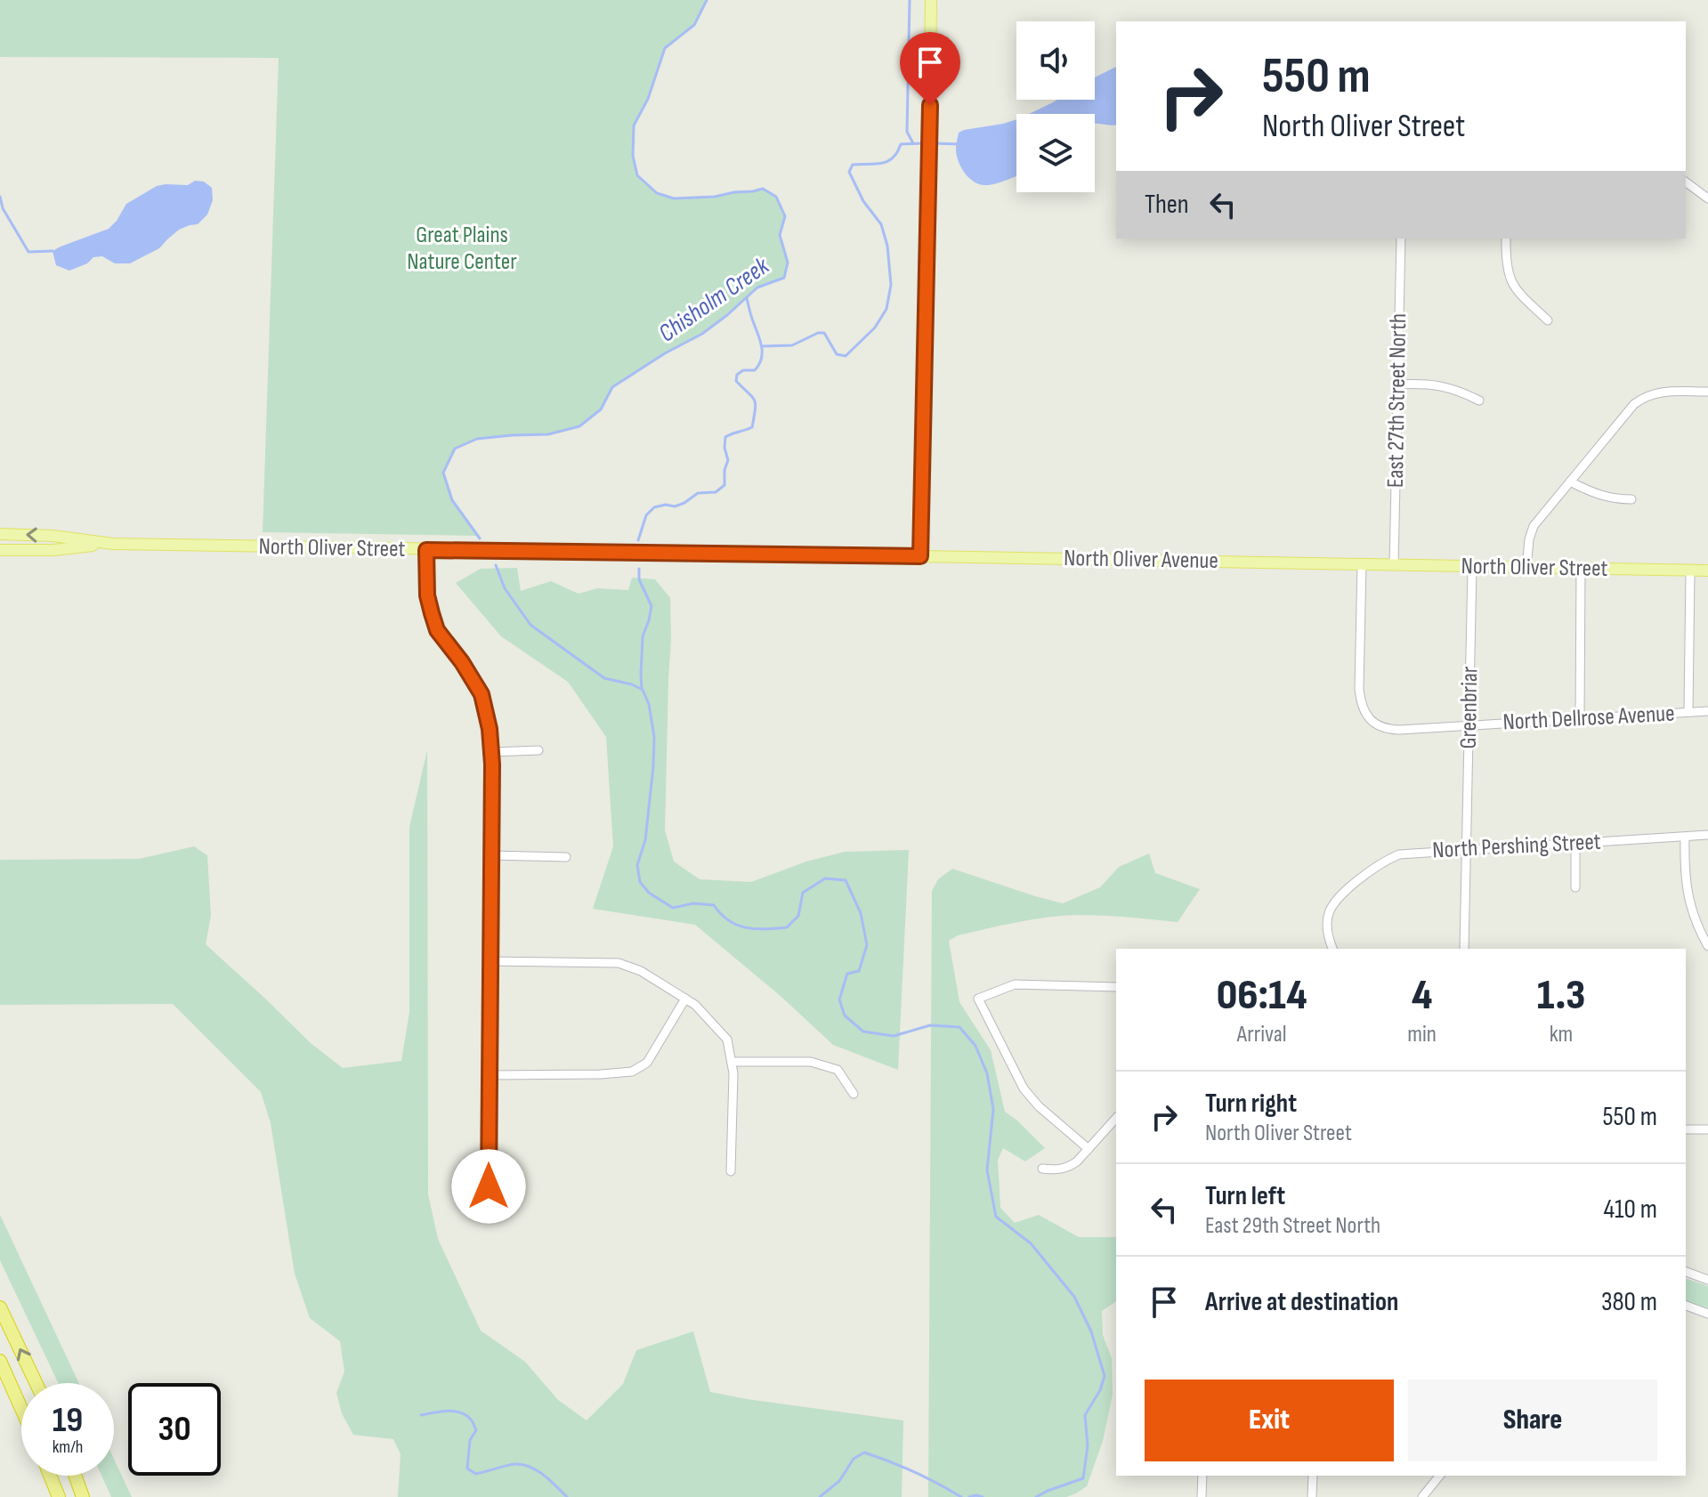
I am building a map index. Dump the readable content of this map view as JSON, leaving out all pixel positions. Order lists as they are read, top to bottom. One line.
{"streets":{"main road":["North Oliver Street","North Oliver Avenue"],"street":["East 27th Street North","Greenbriar","North Dellrose Avenue","North Pershing Street"]},"crossings":[["East 27th Street North","North Oliver Street"],["North Oliver Street","North Oliver Avenue"],["North Oliver Street","Greenbriar"],["North Oliver Street","North Dellrose Avenue"],["North Oliver Avenue","North Dellrose Avenue"],["Greenbriar","North Dellrose Avenue"],["Greenbriar","North Pershing Street"]],"water":["Chisholm Creek"],"parks":["Great Plains Nature Center"],"page":{"turn":["550 m","North Oliver Street"],"then":"Then","eta":["06:14","Arrival","4","min","1.3","km"],"list":[{"name":"Turn right","note":"North Oliver Street","value":"550 m"},{"name":"Turn left","note":"East 29th Street North","value":"410 m"},{"name":"Arrive at destination","value":"380 m"}],"buttons":["Exit","Share"],"speed":"19 km/h","limit":"30"}}
